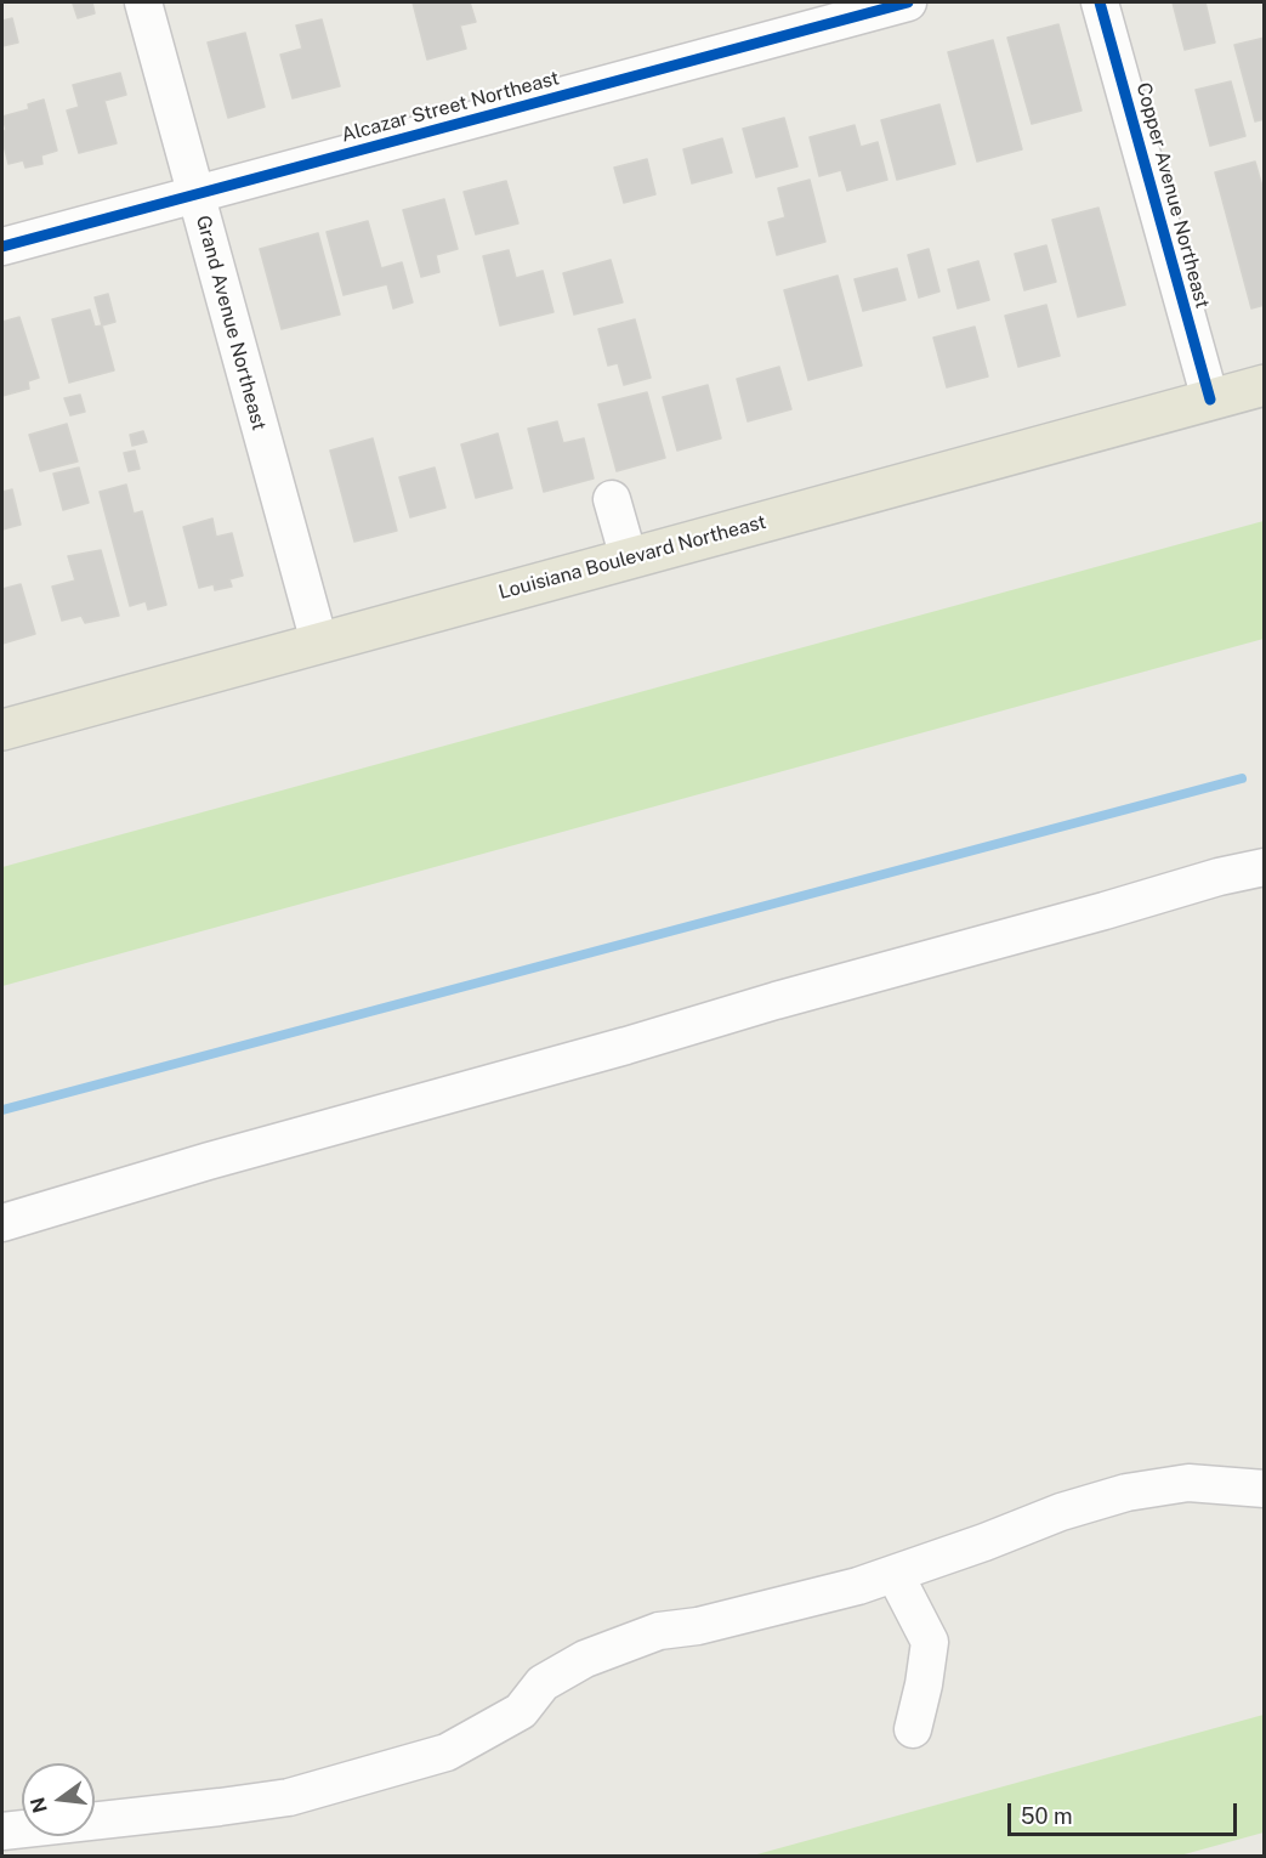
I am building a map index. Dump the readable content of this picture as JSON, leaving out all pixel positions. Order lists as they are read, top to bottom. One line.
{"streets":{"main road":["Louisiana Boulevard Northeast"],"street":["Alcazar Street Northeast","Copper Avenue Northeast","Grand Avenue Northeast"]},"crossings":[["Alcazar Street Northeast","Grand Avenue Northeast"],["Copper Avenue Northeast","Louisiana Boulevard Northeast"],["Grand Avenue Northeast","Louisiana Boulevard Northeast"]],"scale_bar":"50 m","north":"left"}
